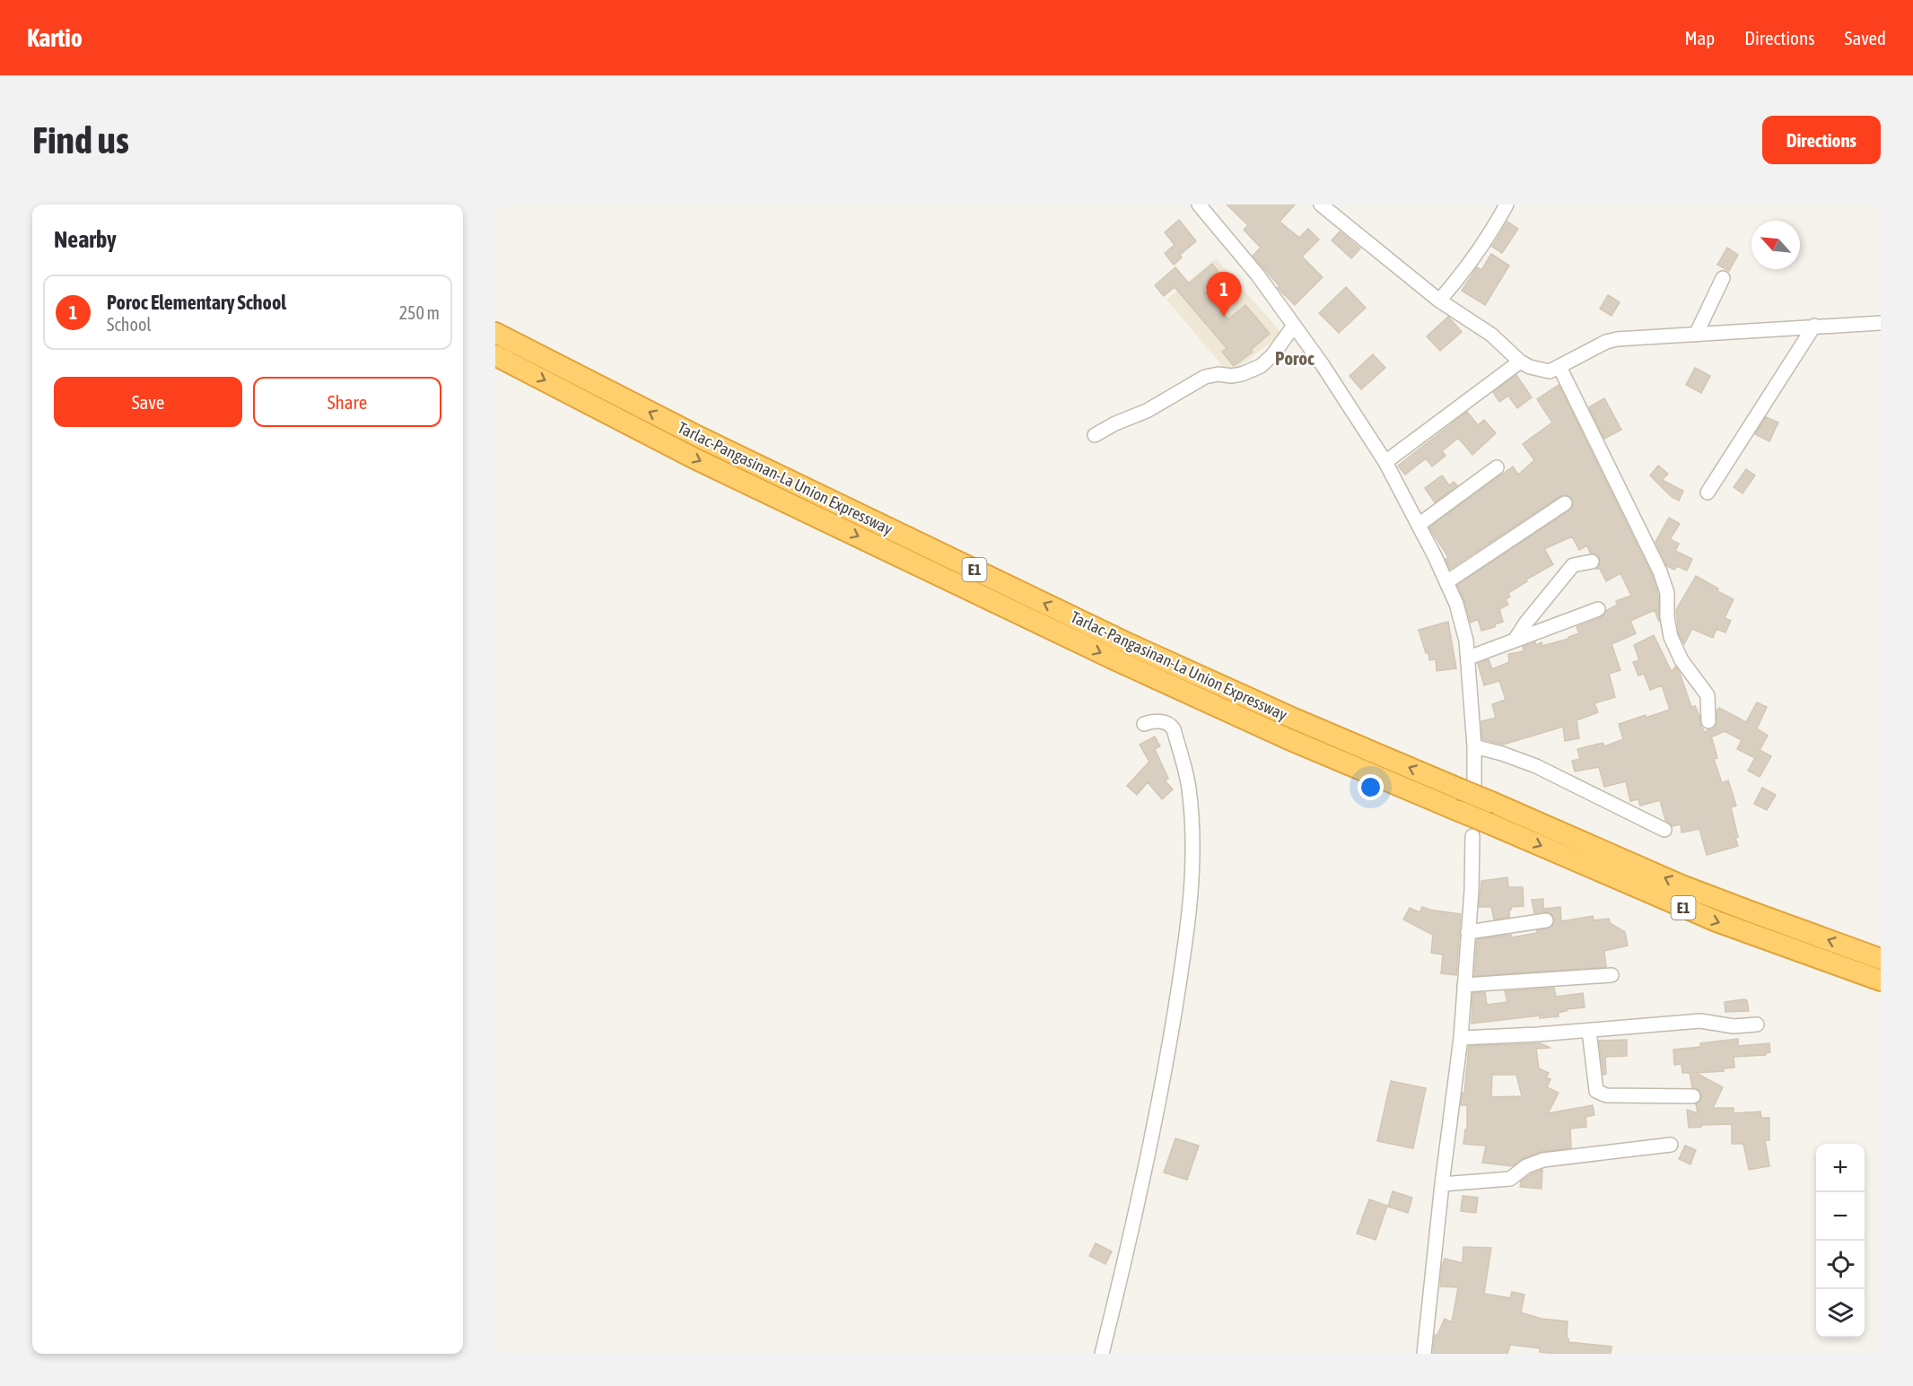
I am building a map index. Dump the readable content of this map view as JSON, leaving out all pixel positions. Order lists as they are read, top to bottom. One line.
{"streets":{"highway":["Tarlac-Pangasinan-La Union Expressway","E1"]},"districts":["Poroc"],"north":"top left","page":{"header":"Kartio","nav":["Map","Directions","Saved"],"buttons":["Directions",["Save","Share"]],"title":"Find us","heading":"Nearby","pins":"1","list":[{"mark":"1","name":"Poroc Elementary School","note":"School","value":"250 m"}],"map_buttons":["+","−"]}}
